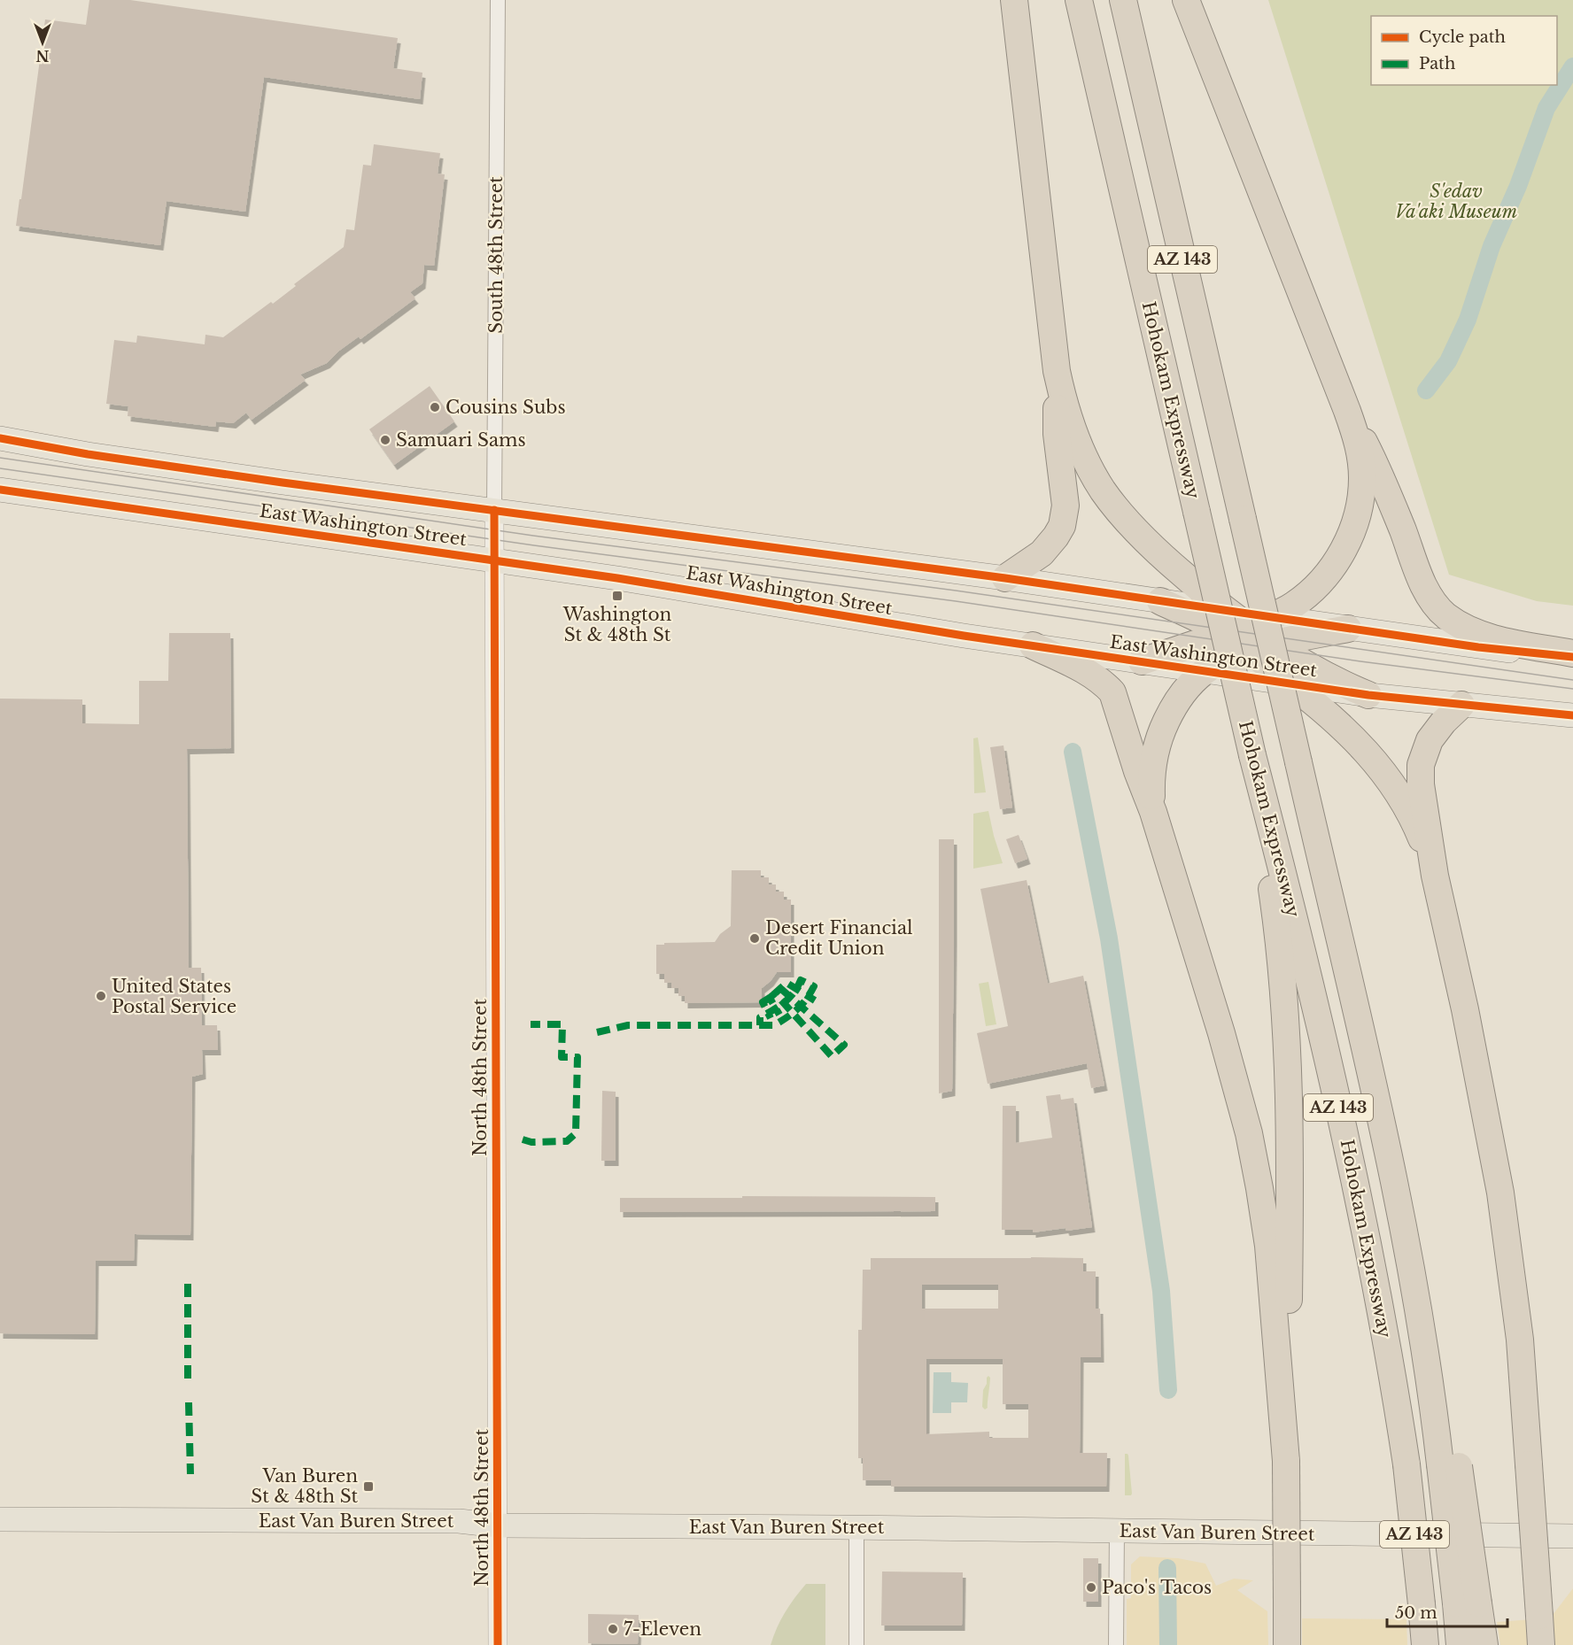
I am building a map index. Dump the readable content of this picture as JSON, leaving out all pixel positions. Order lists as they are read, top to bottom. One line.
{"streets":{"highway":["AZ 143","Hohokam Expressway"],"main road":["East Washington Street","East Van Buren Street"],"street":["South 48th Street","North 48th Street"]},"crossings":[["South 48th Street","East Washington Street"],["South 48th Street","North 48th Street"],["East Washington Street","North 48th Street"],["North 48th Street","East Van Buren Street"]],"parks":["S'edav Va'aki Museum"],"places":{"other":["Cousins Subs","Samuari Sams","Desert Financial Credit Union","United States Postal Service","Paco's Tacos","7-Eleven"],"transit":["Washington St & 48th St","Van Buren St & 48th St"]},"legend":["Cycle path","Path"],"scale_bar":"50 m","north":"bottom"}
